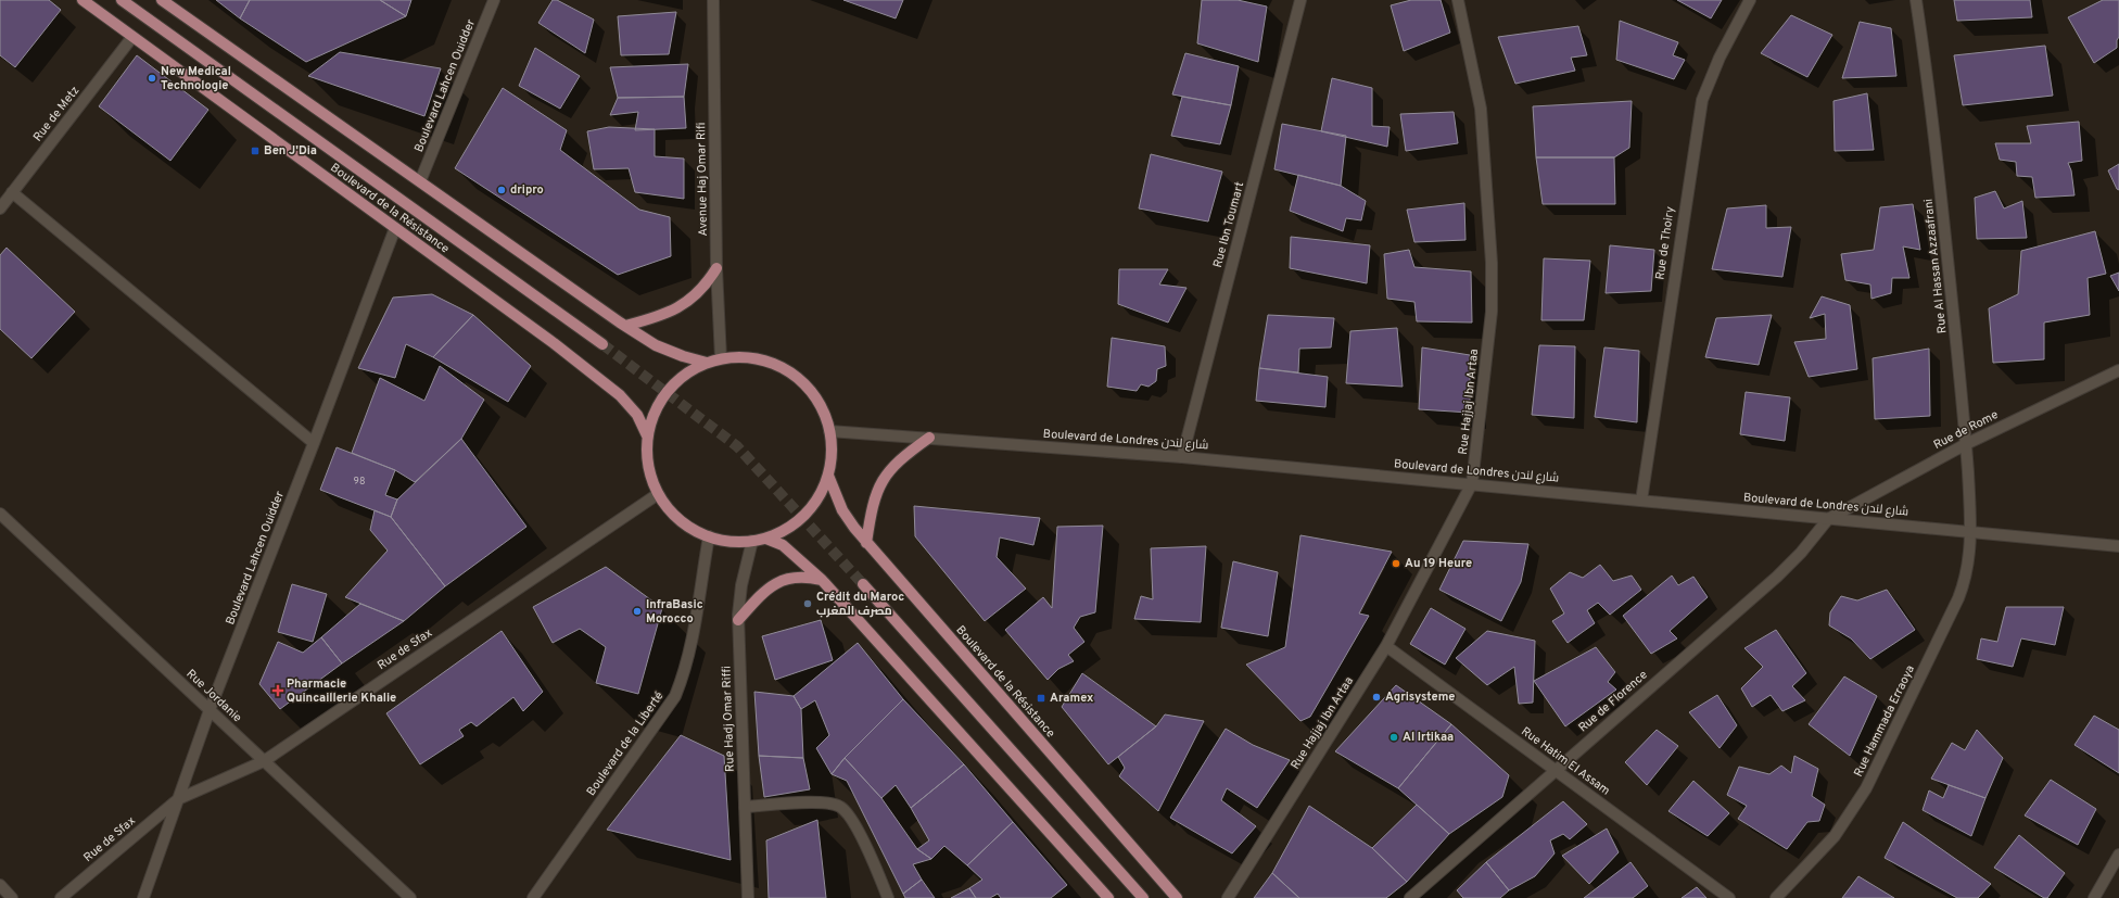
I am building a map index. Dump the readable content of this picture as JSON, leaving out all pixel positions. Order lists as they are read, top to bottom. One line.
{"streets":{"main road":["Boulevard de la Résistance"],"street":["Boulevard Lahcen Ouidder","Rue de Metz","Avenue Haj Omar Rifi","Rue Ibn Toumart","Rue de Thoiry","Rue Al Hassan Azzaafrani","Rue Hajjaj Ibn Artaa","Rue de Rome","Boulevard de Londres شارع لندن","Rue de Sfax","Rue Jordanie","Rue de Florence","Rue Hadj Omar Riffi","Rue Hammada Erraoya","Boulevard de la Liberté","Rue Hatim El Assam"]},"crossings":[["Boulevard Lahcen Ouidder","Boulevard de la Résistance"],["Boulevard Lahcen Ouidder","Rue de Sfax"],["Boulevard Lahcen Ouidder","Rue Jordanie"],["Rue de Metz","Boulevard de la Résistance"],["Rue Ibn Toumart","Boulevard de Londres شارع لندن"],["Rue de Thoiry","Boulevard de Londres شارع لندن"],["Rue Al Hassan Azzaafrani","Rue de Rome"],["Rue Al Hassan Azzaafrani","Boulevard de Londres شارع لندن"],["Rue Al Hassan Azzaafrani","Rue Hammada Erraoya"],["Rue Hajjaj Ibn Artaa","Boulevard de Londres شارع لندن"],["Rue Hajjaj Ibn Artaa","Rue Hatim El Assam"],["Rue de Rome","Boulevard de Londres شارع لندن"],["Rue de Rome","Rue de Florence"],["Boulevard de Londres شارع لندن","Rue de Florence"],["Boulevard de Londres شارع لندن","Rue Hammada Erraoya"],["Rue de Sfax","Rue Jordanie"],["Rue de Florence","Rue Hatim El Assam"]],"places":{"other":["New Medical Technologie","dripro","Au 19 Heure","Crédit du Maroc مصرف المغرب","InfraBasic Morocco","Agrisysteme","Al Irtikaa"],"transit":["Ben J'Dia","Aramex"],"health":["Pharmacie Quincaillerie Khalie"]},"house_numbers":["98"]}
